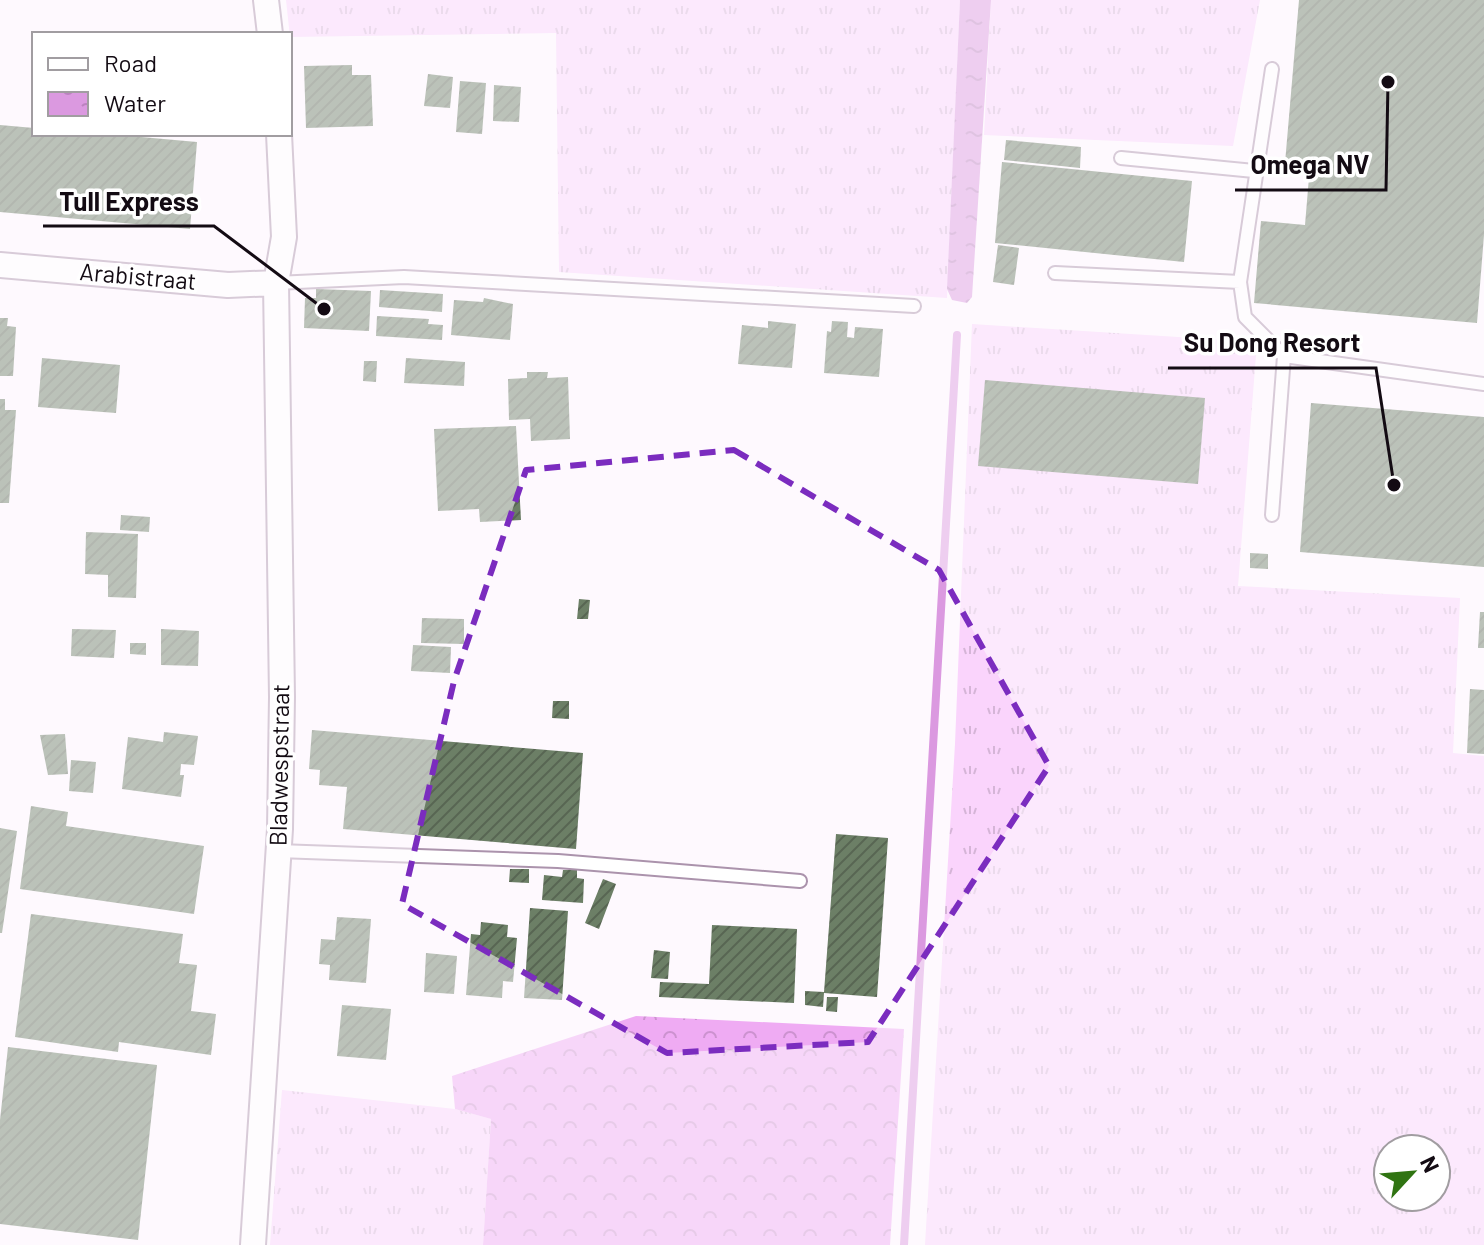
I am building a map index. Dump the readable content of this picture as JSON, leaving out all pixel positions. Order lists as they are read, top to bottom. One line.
{"streets":{"street":["Arabistraat","Bladwespstraat"]},"crossings":[["Arabistraat","Bladwespstraat"]],"places":["Omega NV","Tull Express","Su Dong Resort"],"legend":["Road","Water"],"north":"top right"}
